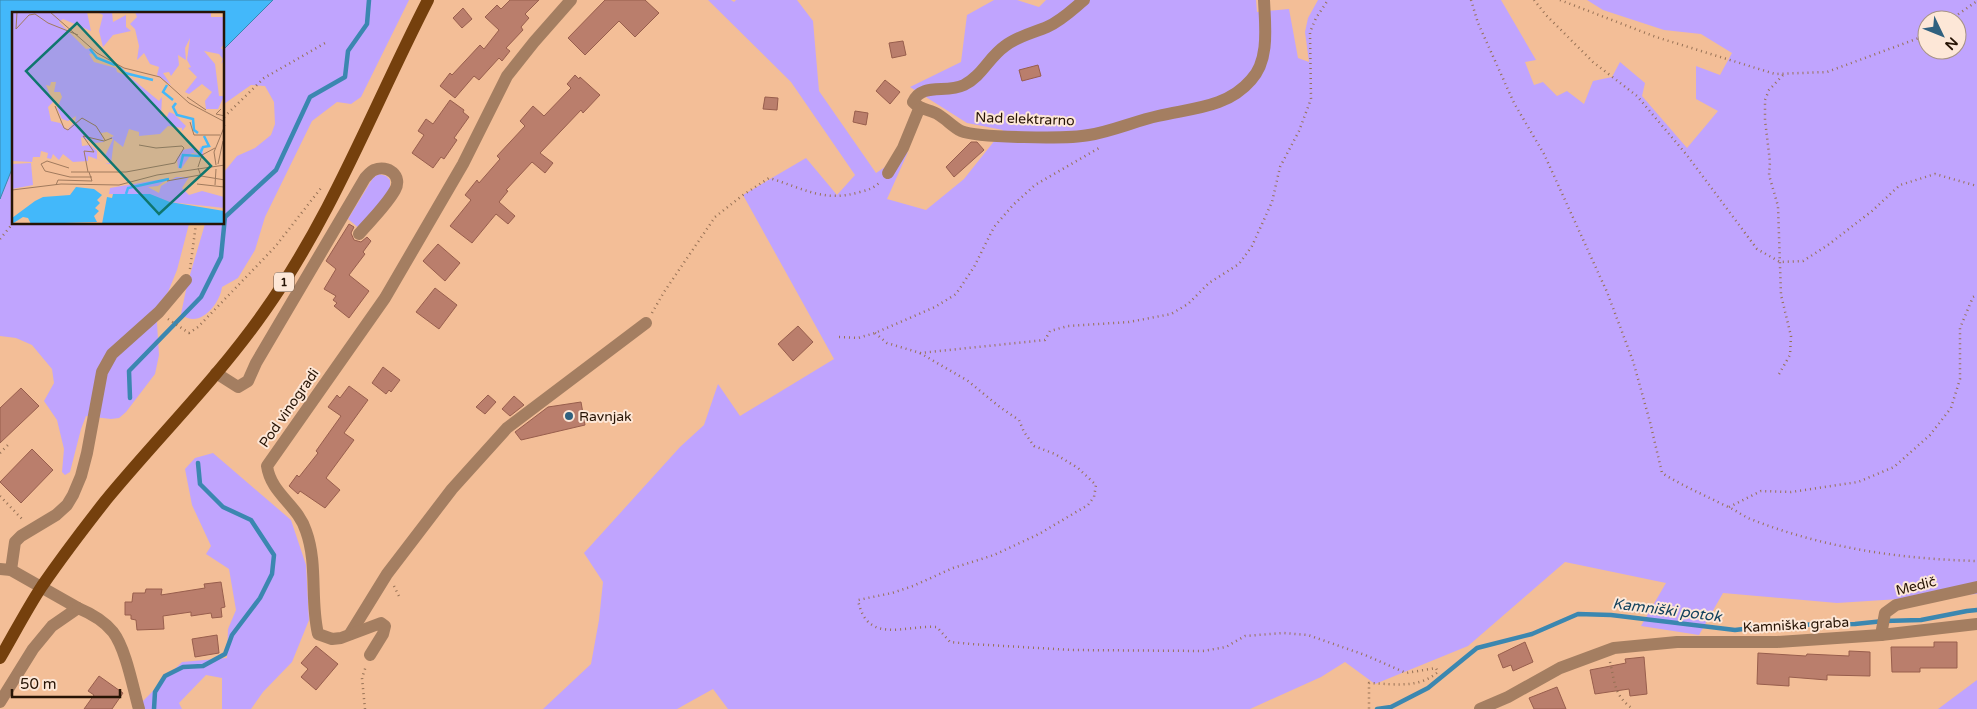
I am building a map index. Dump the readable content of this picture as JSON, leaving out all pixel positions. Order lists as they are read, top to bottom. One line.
{"streets":{"main road":["1"],"street":["Nad elektrarno","Pod vinogradi","Medič","Kamniška graba"]},"crossings":[["Medič","Kamniška graba"]],"water":["Kamniški potok"],"places":["Ravnjak"],"scale_bar":"50 m","north":"bottom right"}
